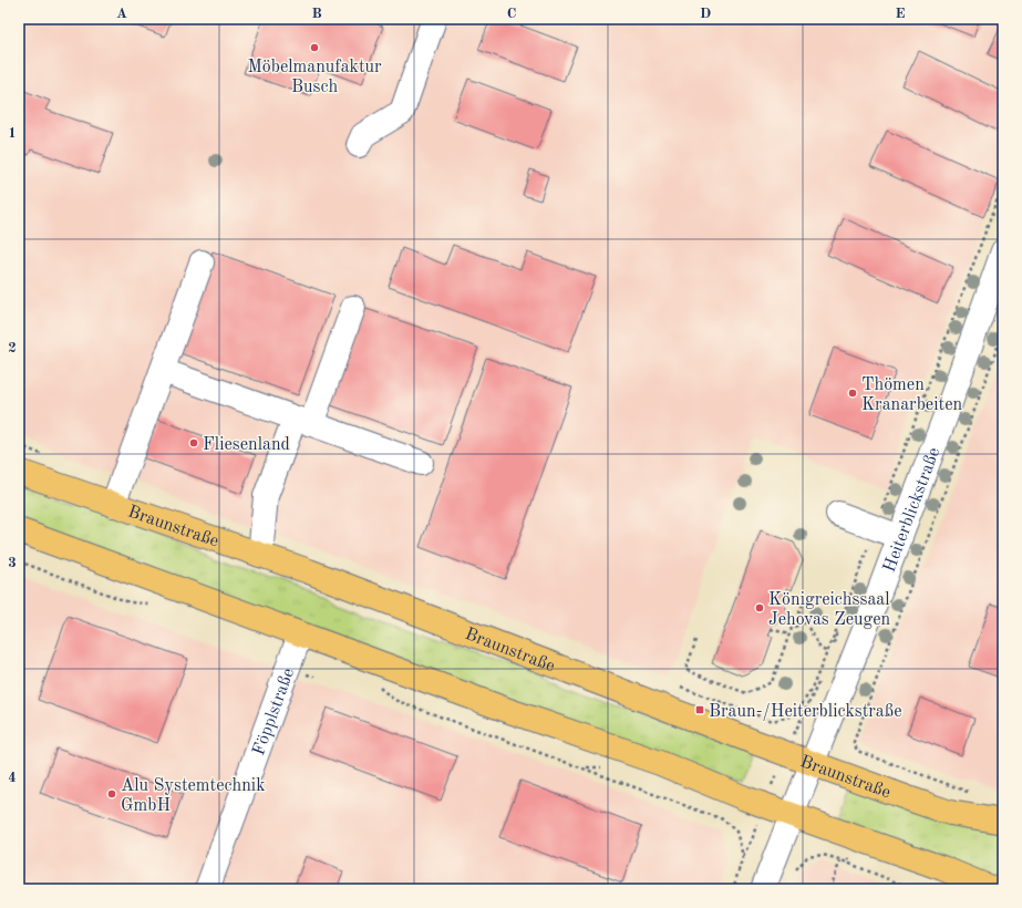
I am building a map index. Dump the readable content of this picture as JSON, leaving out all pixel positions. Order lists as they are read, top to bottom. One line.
{"streets":{"main road":["Braunstraße"],"street":["Heiterblickstraße","Föpplstraße"]},"crossings":[["Heiterblickstraße","Braunstraße"]],"places":{"other":["Möbelmanufaktur Busch","Thömen Kranarbeiten","Fliesenland","Königreichssaal Jehovas Zeugen","Alu Systemtechnik GmbH"],"transit":["Braun-/Heiterblickstraße"]},"grid":{"columns":["A","B","C","D","E"],"rows":["1","2","3","4"]}}
